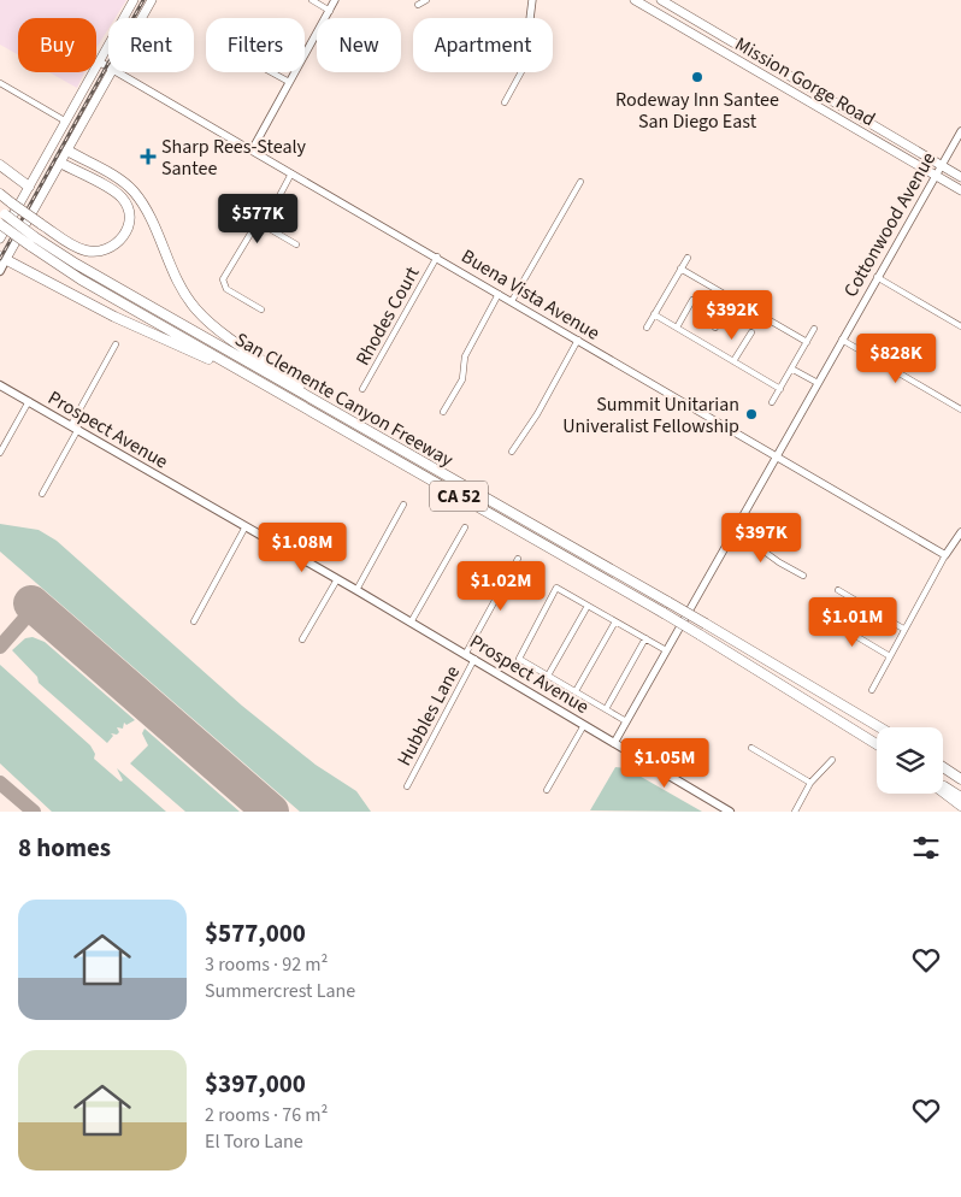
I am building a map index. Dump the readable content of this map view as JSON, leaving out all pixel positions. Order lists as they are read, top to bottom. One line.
{"streets":{"highway":["San Clemente Canyon Freeway","CA 52"],"main road":["Mission Gorge Road","Prospect Avenue"],"street":["Cottonwood Avenue","Buena Vista Avenue","Rhodes Court","Hubbles Lane"]},"crossings":[["Mission Gorge Road","Cottonwood Avenue"],["Cottonwood Avenue","Buena Vista Avenue"],["Cottonwood Avenue","Prospect Avenue"],["Buena Vista Avenue","Rhodes Court"],["Prospect Avenue","Hubbles Lane"]],"places":{"other":["Rodeway Inn Santee San Diego East","Summit Unitarian Univeralist Fellowship"],"health":["Sharp Rees-Stealy Santee"]},"page":{"chip":["Buy","Rent","Filters","New","Apartment"],"price":["$577K","$392K","$828K","$397K","$1.08M","$1.02M","$1.01M","$1.05M"],"heading":"8 homes","list":[{"name":"$577,000","note":"3 rooms · 92 m² · Summercrest Lane"},{"name":"$397,000","note":"2 rooms · 76 m² · El Toro Lane"}]}}
